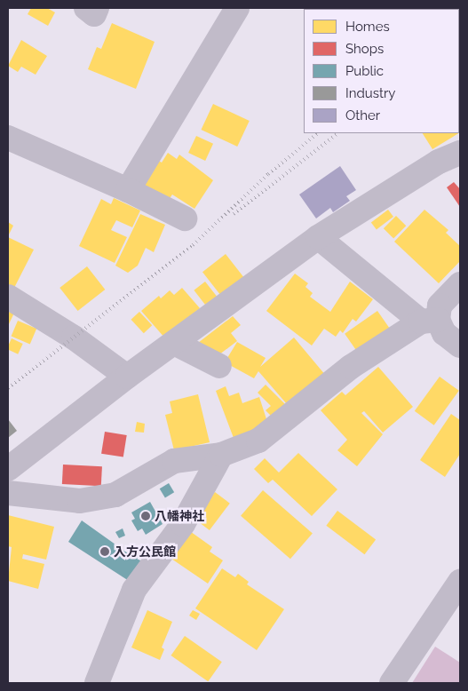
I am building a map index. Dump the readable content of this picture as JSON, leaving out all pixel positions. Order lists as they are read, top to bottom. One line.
{"places":["八幡神社","入方公民館"],"legend":["Homes","Shops","Public","Industry","Other"]}
